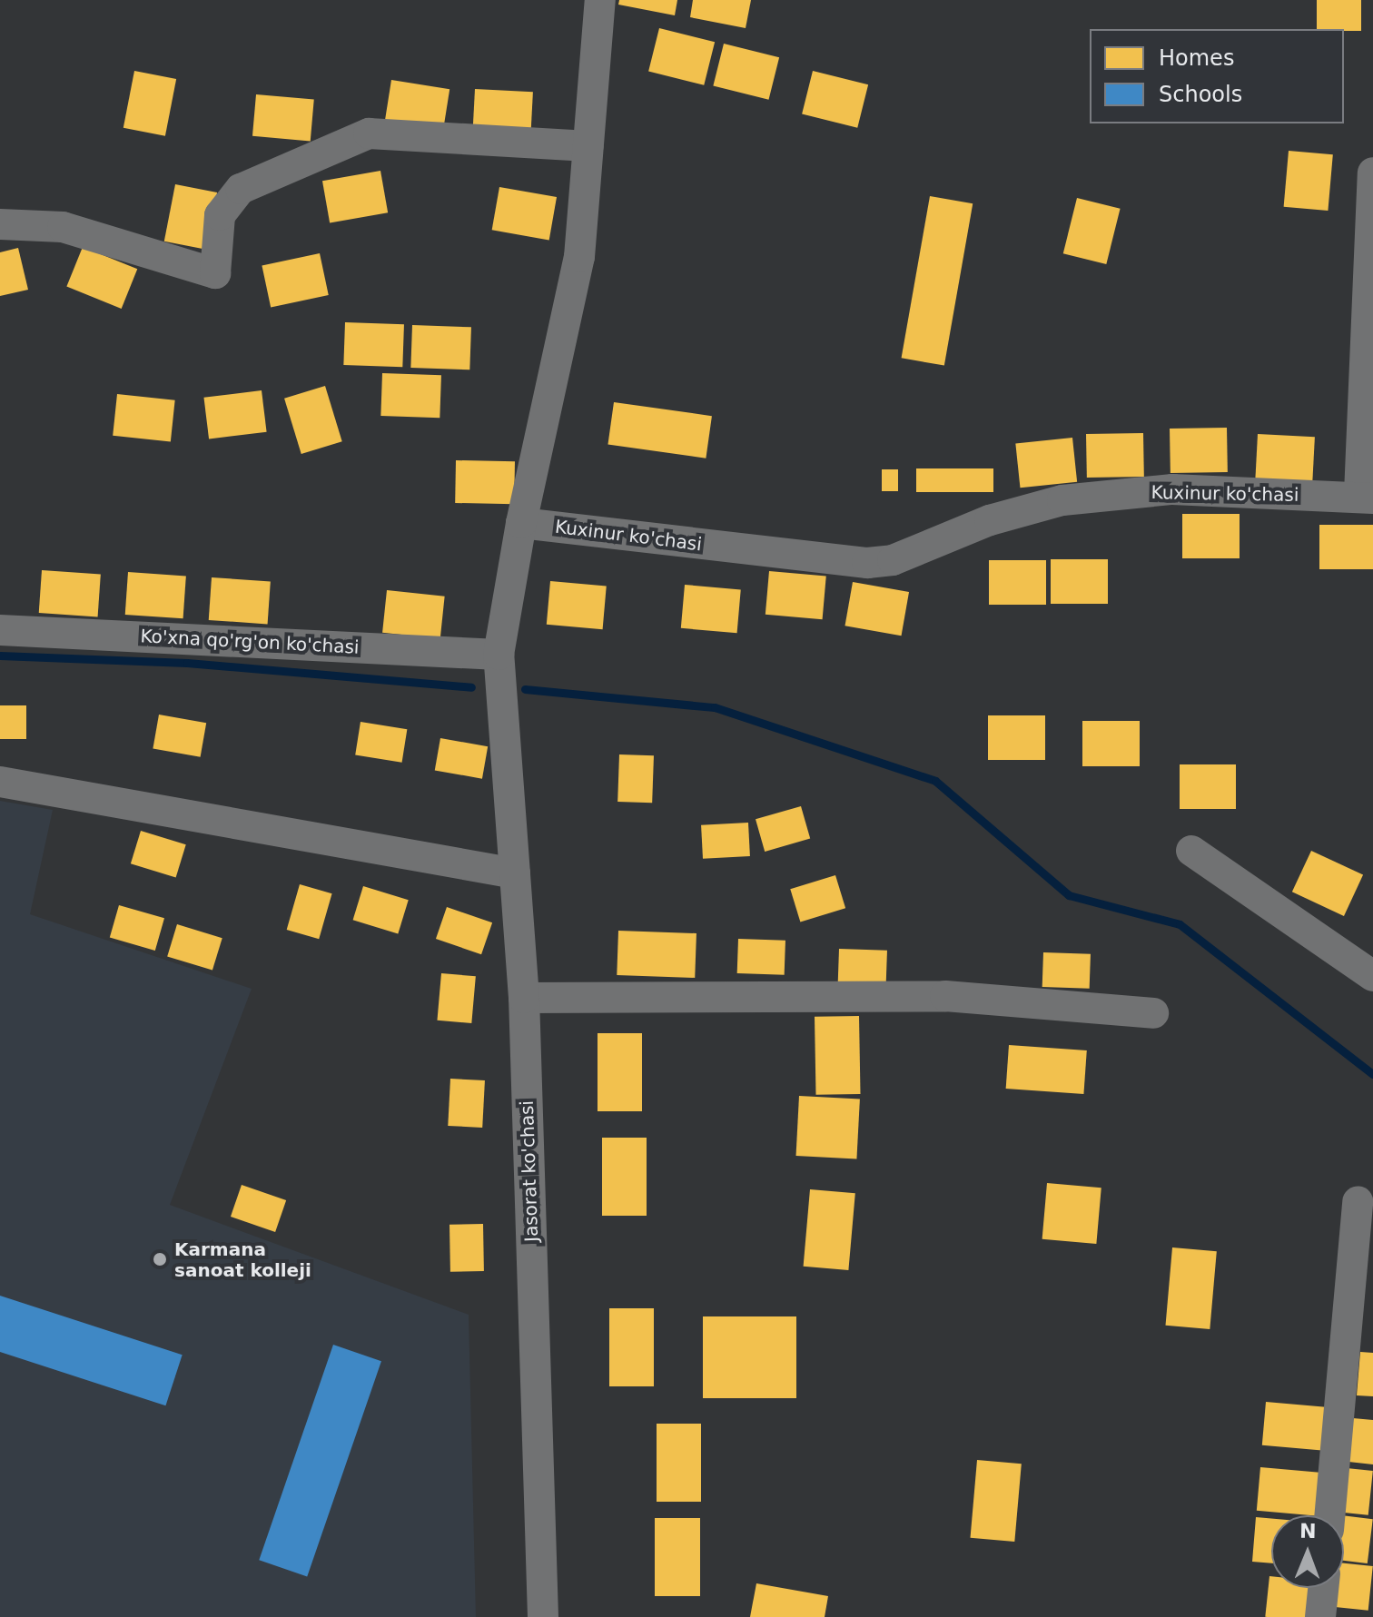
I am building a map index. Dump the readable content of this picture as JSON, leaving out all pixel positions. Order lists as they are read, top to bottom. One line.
{"streets":{"street":["Kuxinur ko'chasi","Ko'xna qo'rg'on ko'chasi","Jasorat ko'chasi"]},"crossings":[["Kuxinur ko'chasi","Jasorat ko'chasi"],["Ko'xna qo'rg'on ko'chasi","Jasorat ko'chasi"]],"places":["Karmana sanoat kolleji"],"legend":["Homes","Schools"],"north":"top"}
